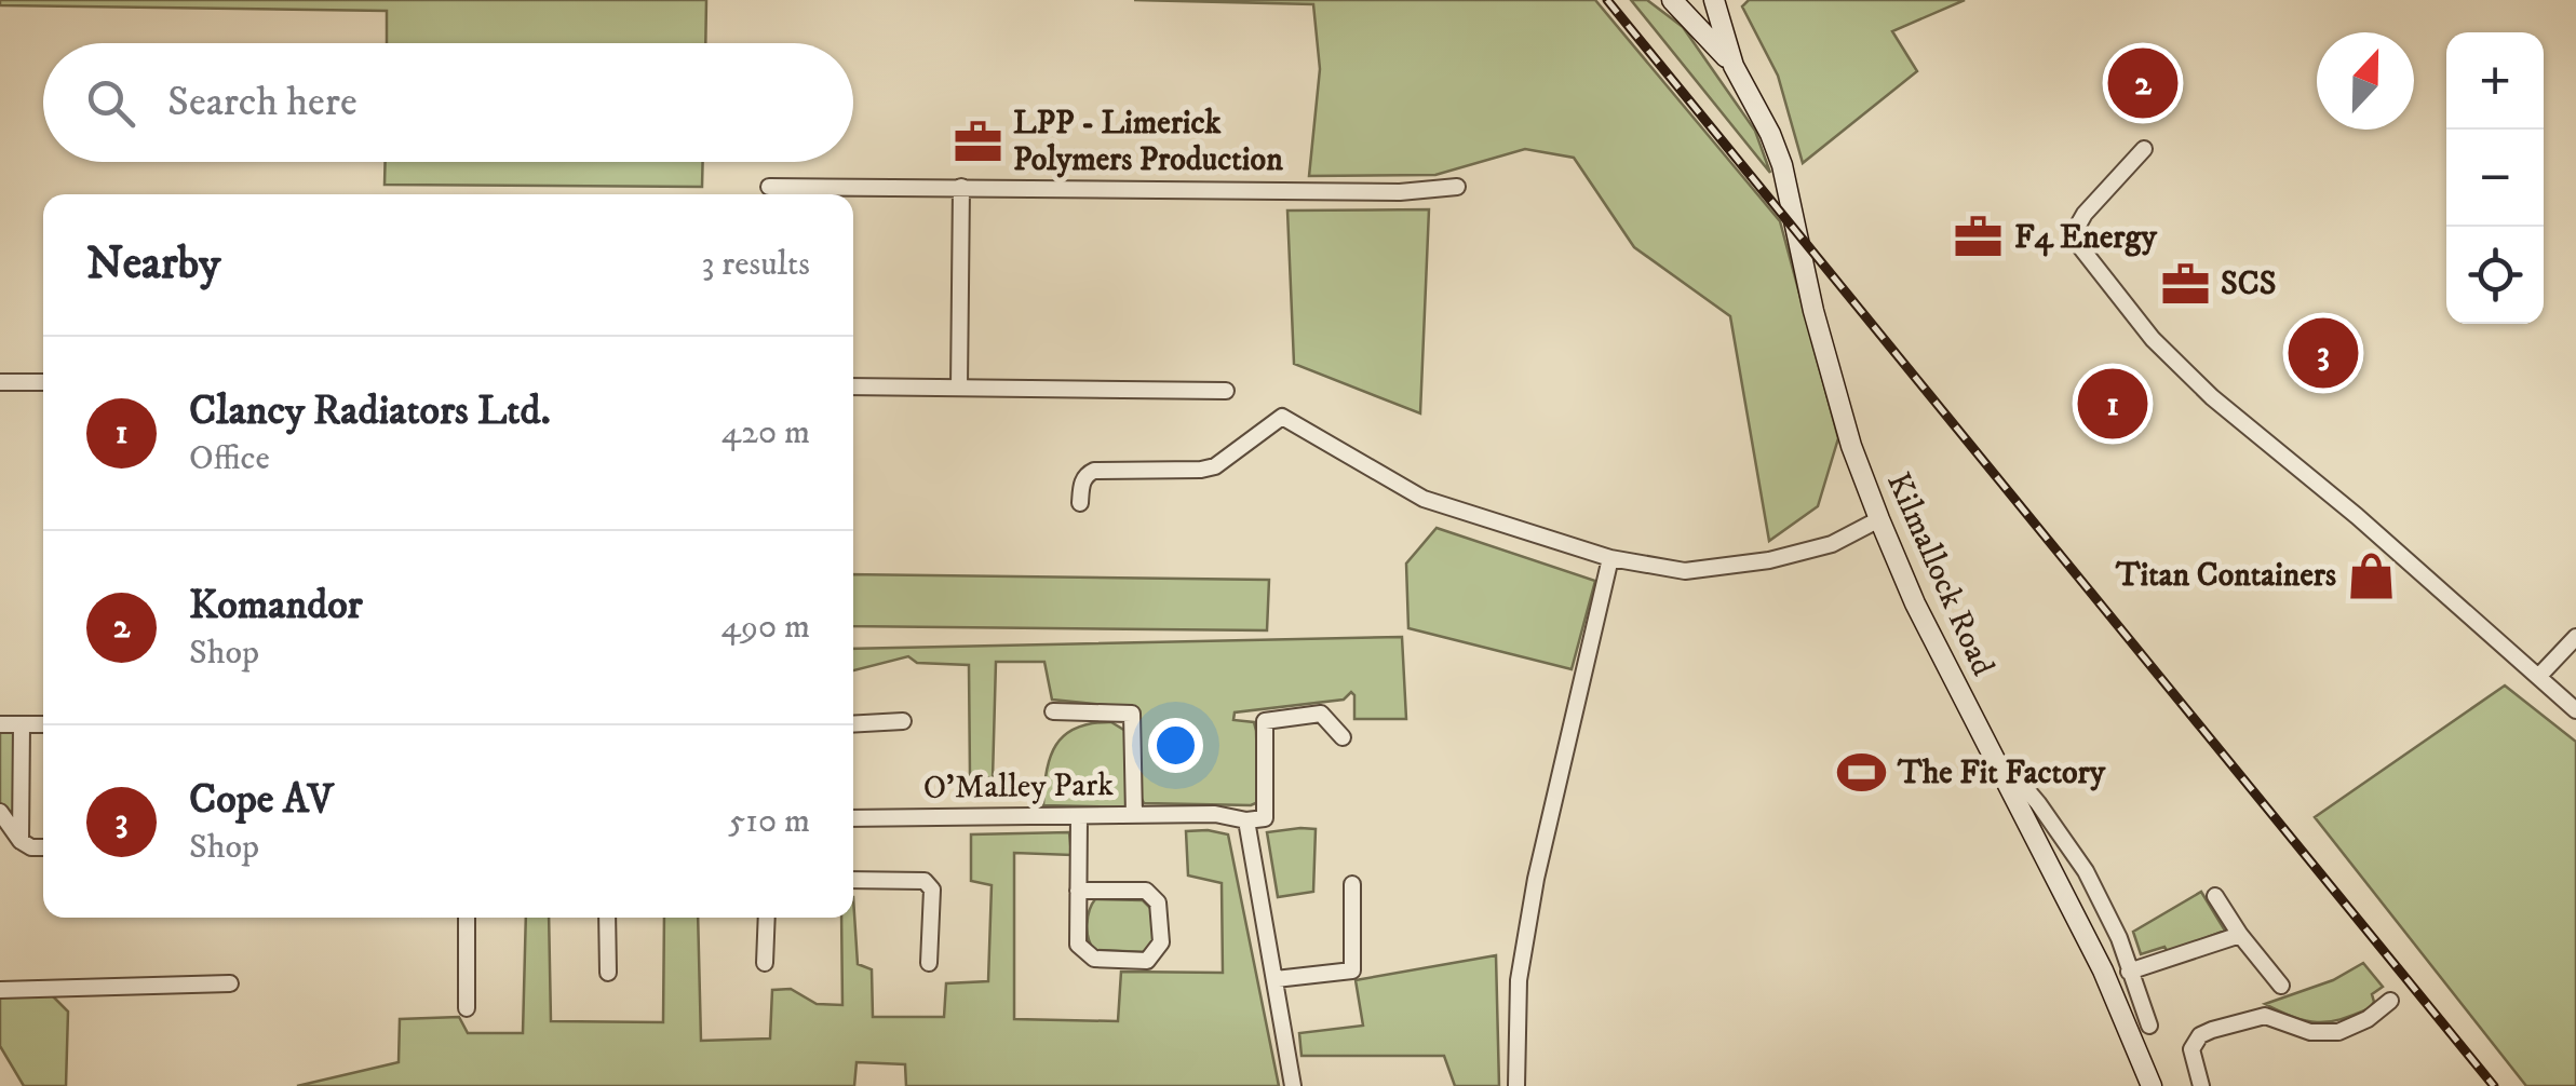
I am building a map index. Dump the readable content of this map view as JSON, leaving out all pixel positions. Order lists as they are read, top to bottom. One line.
{"streets":{"main road":["Kilmallock Road"],"street":["O'Malley Park"]},"places":{"office":["LPP - Limerick Polymers Production","F4 Energy","SCS"],"shop":["Titan Containers"],"sports":["The Fit Factory"]},"north":"top","page":{"map_buttons":["+","−"],"pins":["2","3","1"],"search":"Search here","heading":["Nearby","3 results"],"list":[{"mark":"1","name":"Clancy Radiators Ltd.","note":"Office","value":"420 m"},{"mark":"2","name":"Komandor","note":"Shop","value":"490 m"},{"mark":"3","name":"Cope AV","note":"Shop","value":"510 m"}]}}
